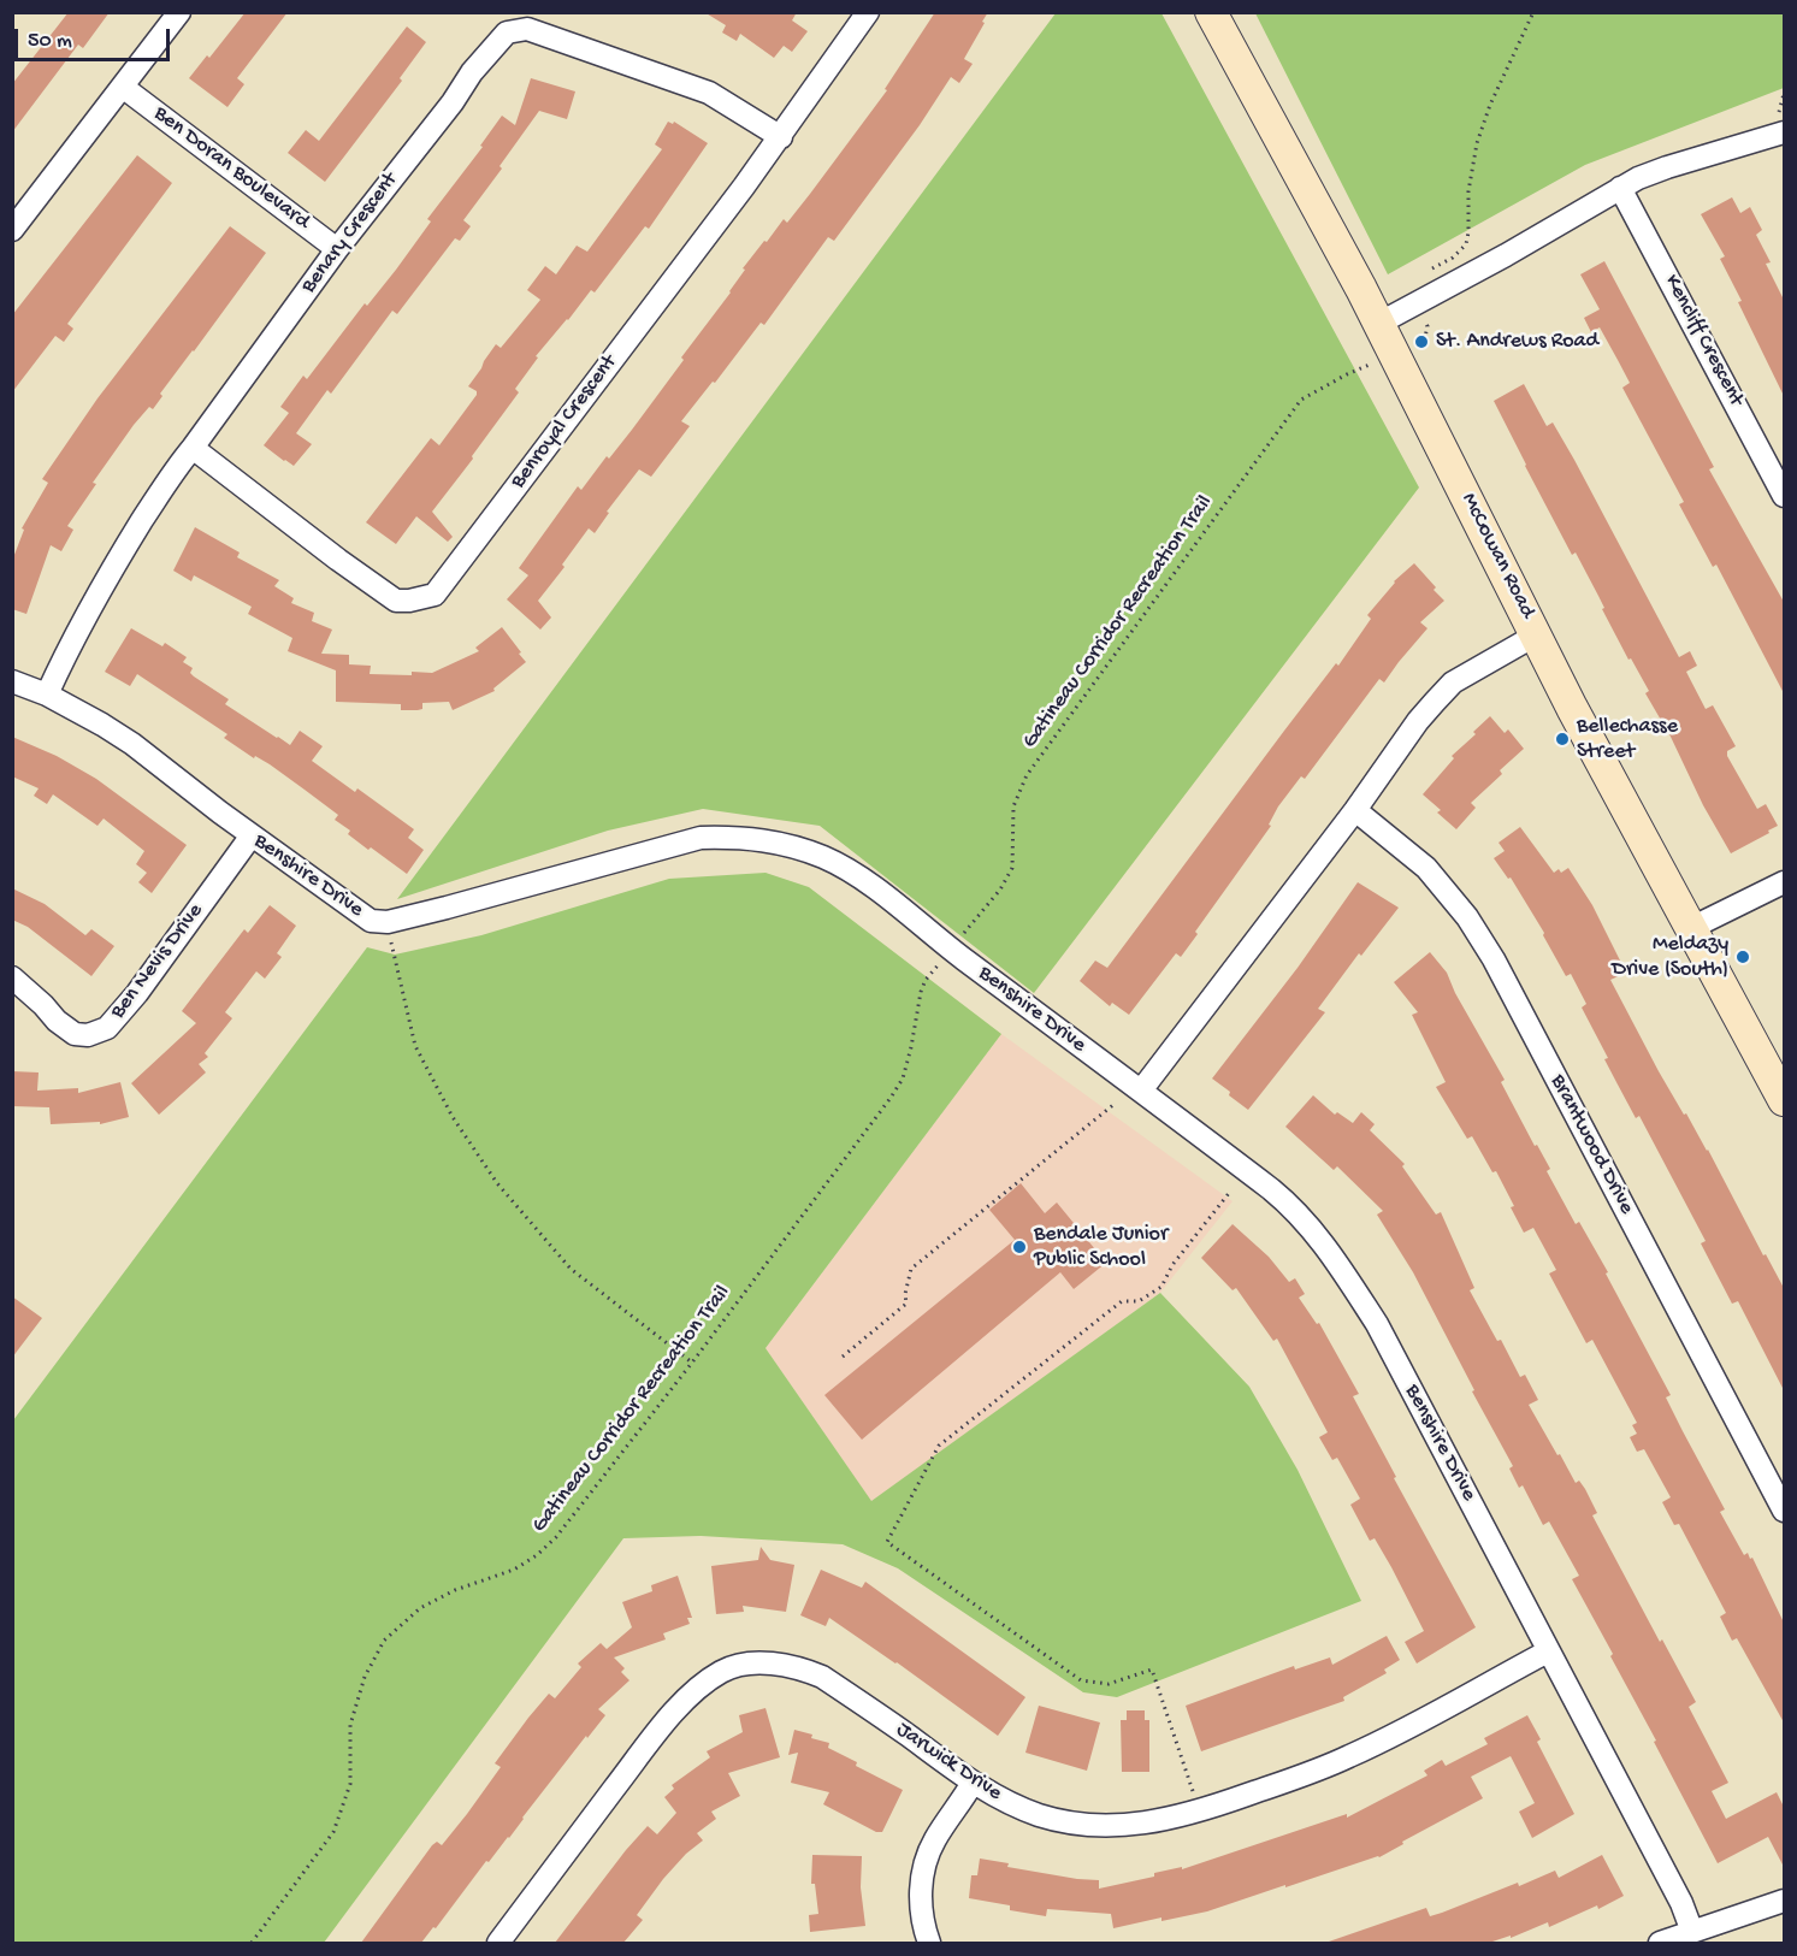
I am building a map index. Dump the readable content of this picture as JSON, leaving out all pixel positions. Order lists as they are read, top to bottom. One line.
{"streets":{"main road":["McCowan Road"],"street":["Ben Doran Boulevard","Benary Crescent","Kencliff Crescent","Benroyal Crescent","Benshire Drive","Ben Nevis Drive","Brantwood Drive","Jarwick Drive"],"path":["Gatineau Corridor Recreation Trail"]},"crossings":[["Ben Doran Boulevard","Benary Crescent"],["Benary Crescent","Benroyal Crescent"],["Benary Crescent","Benshire Drive"],["Benshire Drive","Ben Nevis Drive"],["Benshire Drive","Jarwick Drive"]],"places":["St. Andrews Road","Bellechasse Street","Meldazy Drive (South)","Bendale Junior Public School"],"scale_bar":"50 m"}
